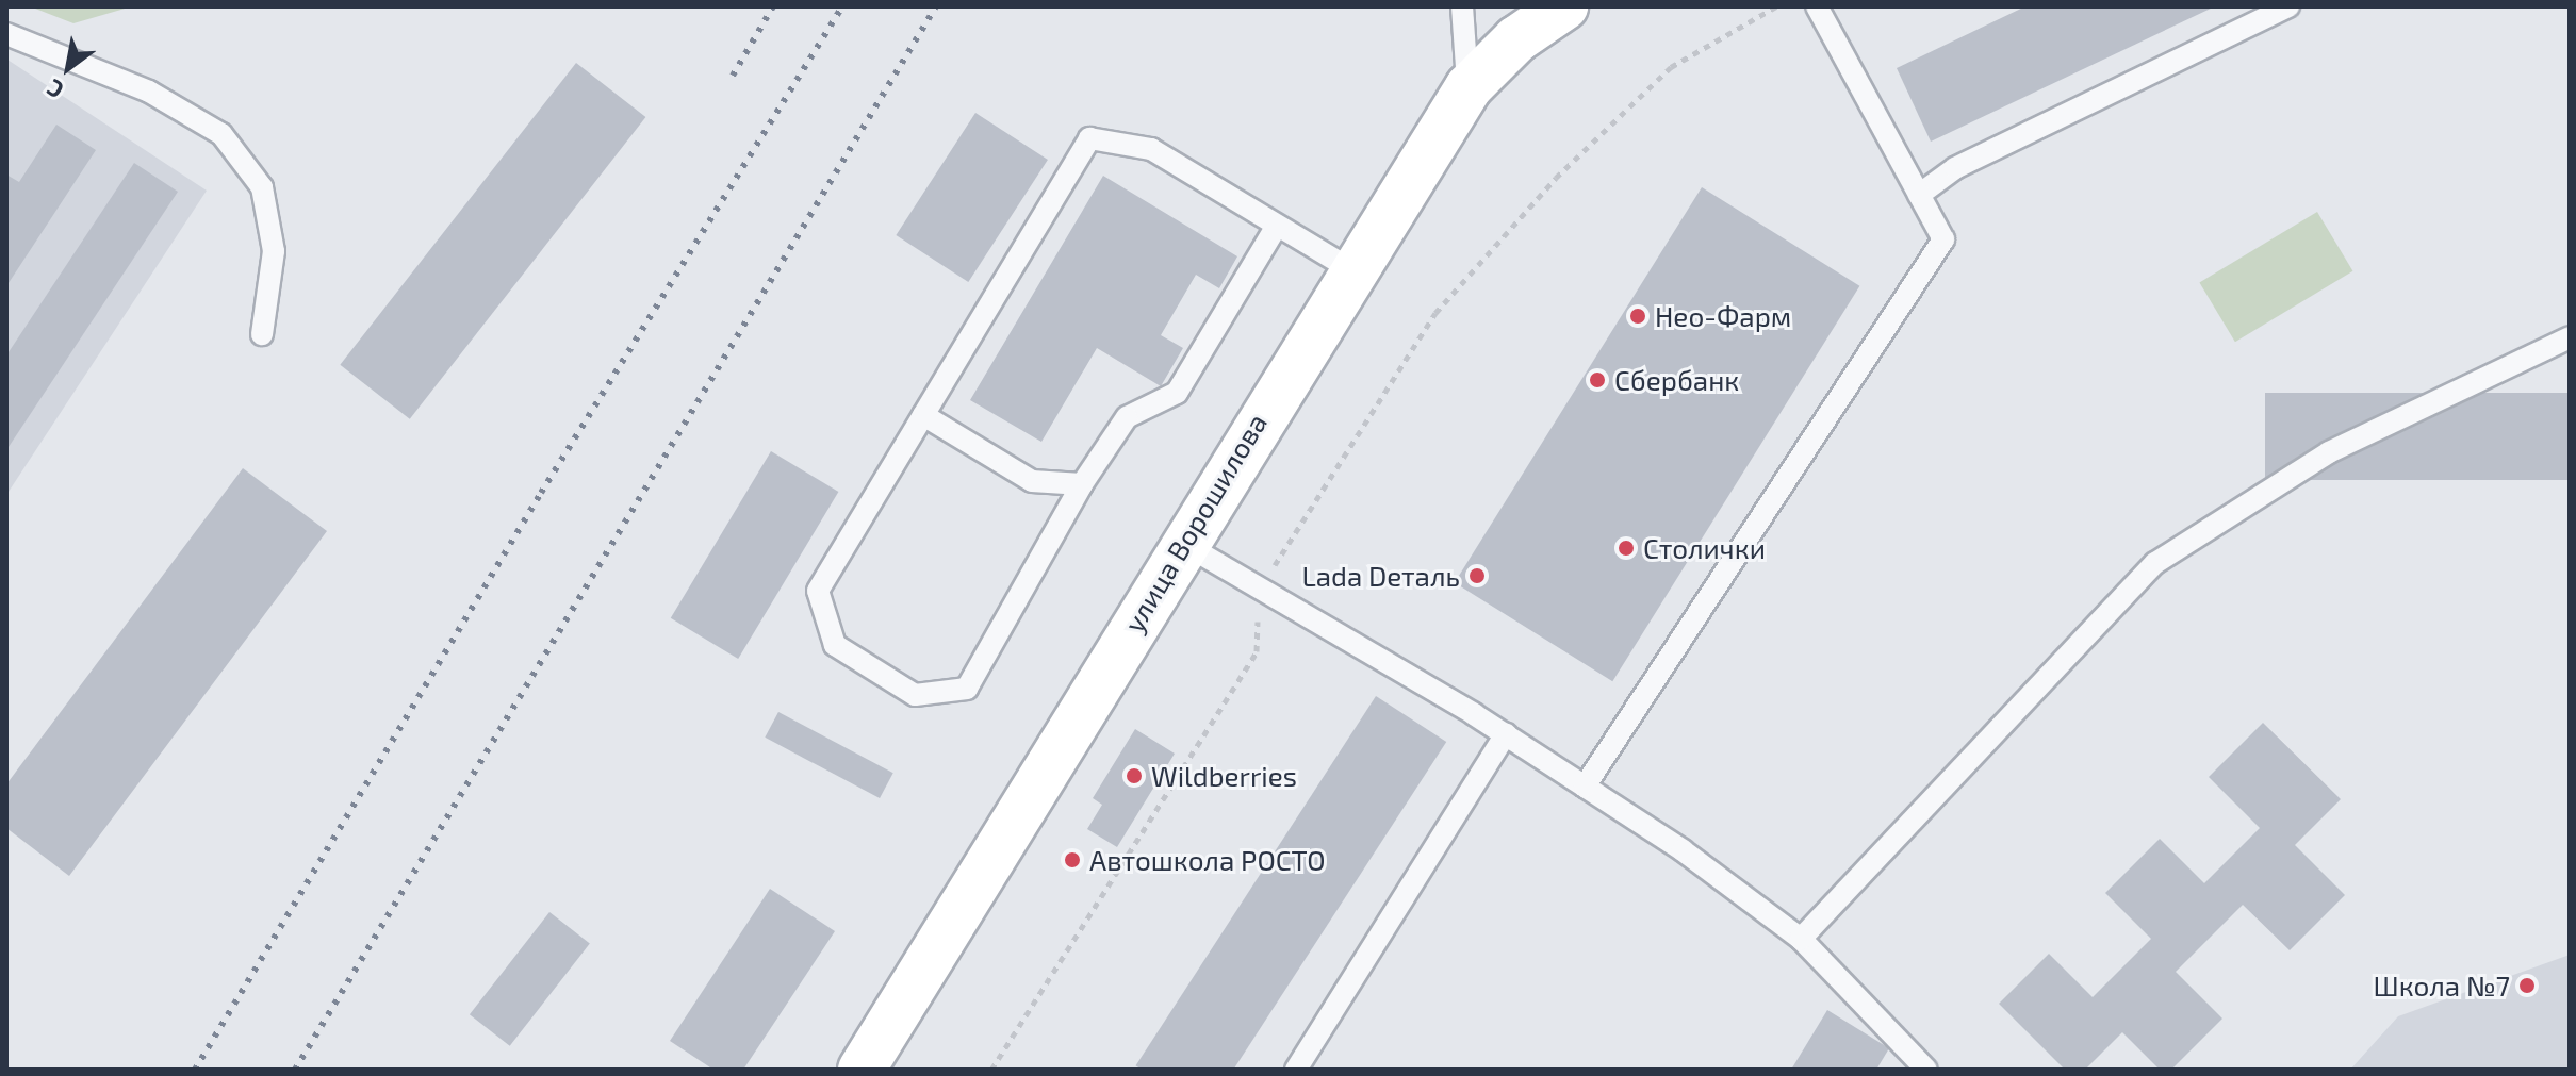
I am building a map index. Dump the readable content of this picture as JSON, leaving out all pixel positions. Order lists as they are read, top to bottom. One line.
{"streets":{"main road":["улица Ворошилова"]},"places":["Нео-Фарм","Сбербанк","Столички","Lada Dеталь","Wildberries","Автошкола РОСТО","Школа №7"],"north":"bottom left"}
